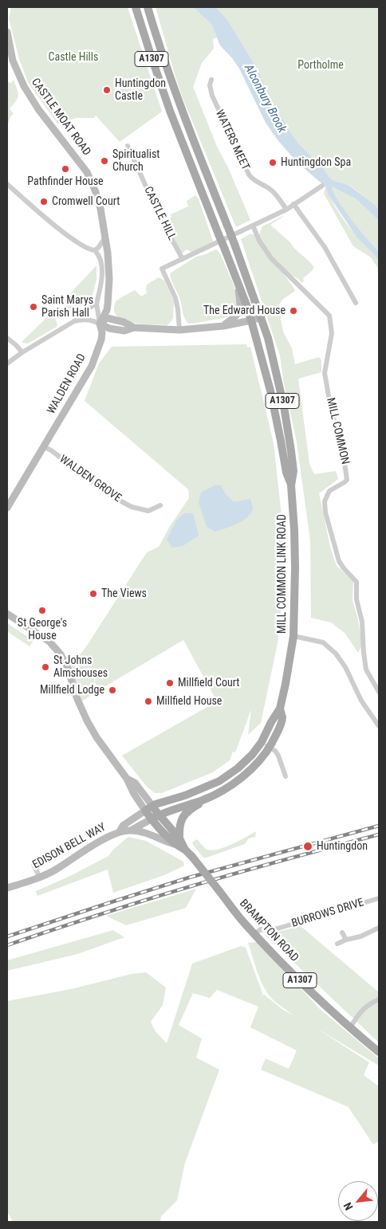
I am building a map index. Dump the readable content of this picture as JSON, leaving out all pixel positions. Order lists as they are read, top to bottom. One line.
{"streets":{"main road":["A1307","CASTLE MOAT ROAD","WALDEN ROAD","MILL COMMON LINK ROAD","EDISON BELL WAY","BRAMPTON ROAD"],"street":["WATERS MEET","CASTLE HILL","MILL COMMON","WALDEN GROVE","BURROWS DRIVE"]},"crossings":[["A1307","MILL COMMON LINK ROAD"],["A1307","BRAMPTON ROAD"],["CASTLE MOAT ROAD","WALDEN ROAD"],["WALDEN ROAD","WALDEN GROVE"],["MILL COMMON LINK ROAD","EDISON BELL WAY"],["MILL COMMON LINK ROAD","BRAMPTON ROAD"],["EDISON BELL WAY","BRAMPTON ROAD"],["BURROWS DRIVE","BRAMPTON ROAD"]],"water":["Alconbury Brook"],"parks":["Castle Hills","Portholme"],"places":["Huntingdon Castle","Spiritualist Church","Huntingdon Spa","Pathfinder House","Cromwell Court","Saint Marys Parish Hall","The Edward House","The Views","St George's House","St Johns Almshouses","Millfield Court","Millfield Lodge","Millfield House","Huntingdon"],"north":"bottom left"}
